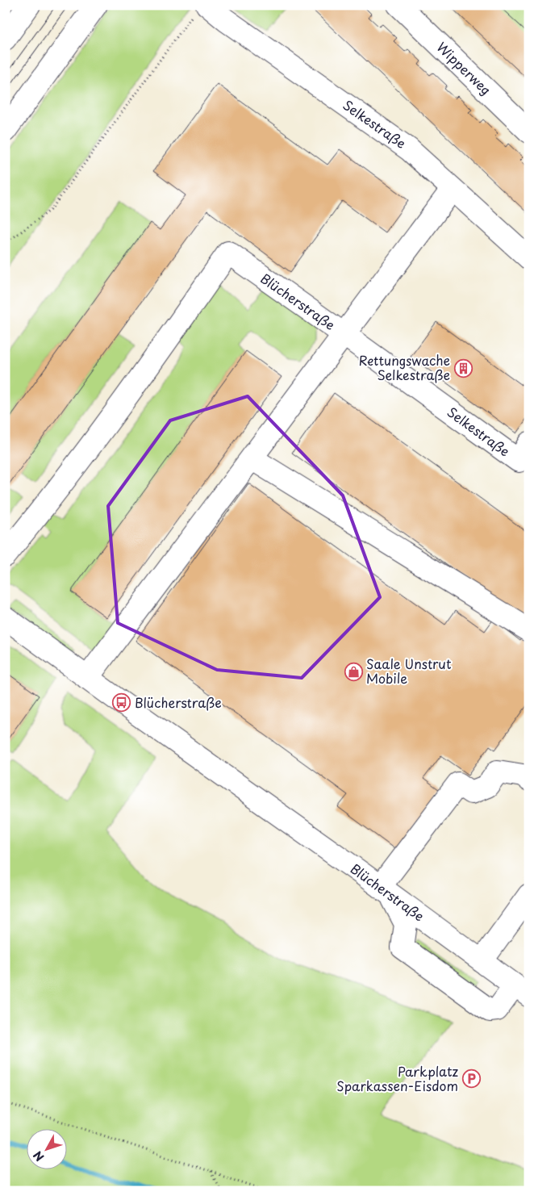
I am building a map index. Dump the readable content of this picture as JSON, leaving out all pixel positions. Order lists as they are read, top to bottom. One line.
{"streets":{"street":["Wipperweg","Selkestraße","Blücherstraße"]},"crossings":[["Selkestraße","Blücherstraße"]],"places":{"building":["Rettungswache Selkestraße"],"shop":["Saale Unstrut Mobile"],"bus stop":["Blücherstraße"],"parking":["Parkplatz Sparkassen-Eisdom"]},"north":"bottom left"}
